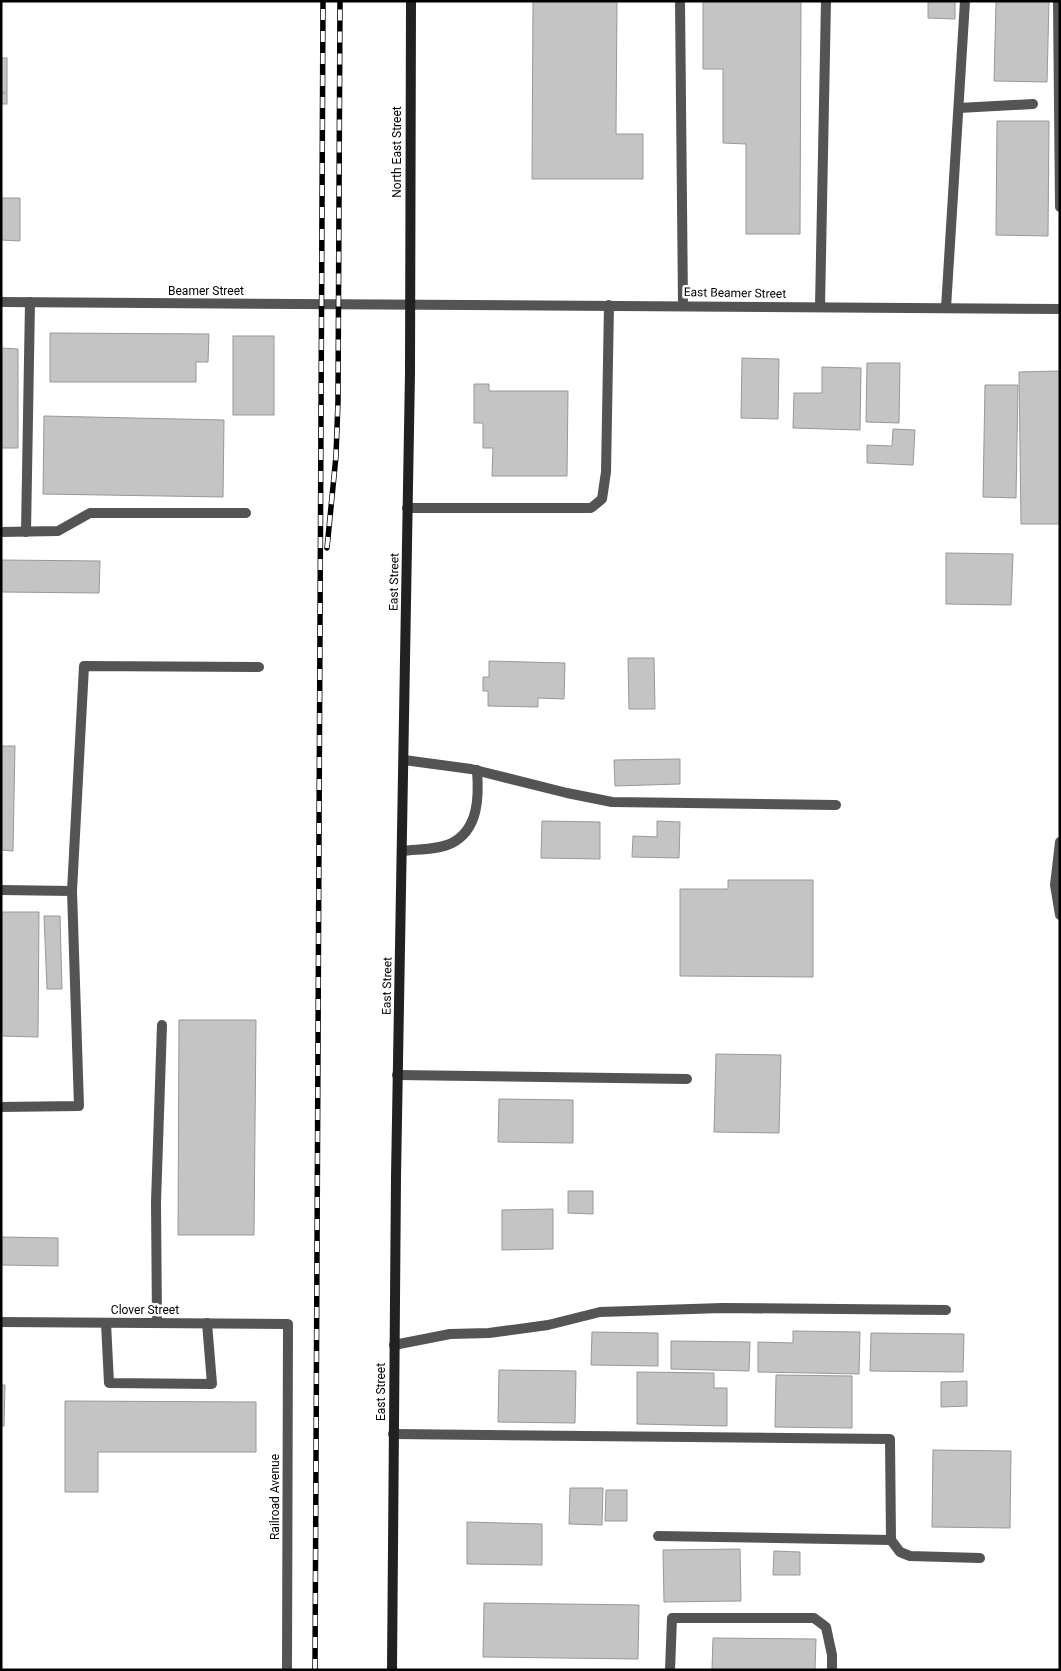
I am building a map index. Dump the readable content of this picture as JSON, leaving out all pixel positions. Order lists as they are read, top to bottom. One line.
{"streets":{"main road":["North East Street","East Street"],"street":["Beamer Street","East Beamer Street","Clover Street","Railroad Avenue"]},"crossings":[["North East Street","Beamer Street"],["North East Street","East Beamer Street"],["North East Street","East Street"],["Beamer Street","East Beamer Street"],["Beamer Street","East Street"],["East Beamer Street","East Street"],["Clover Street","Railroad Avenue"]]}
